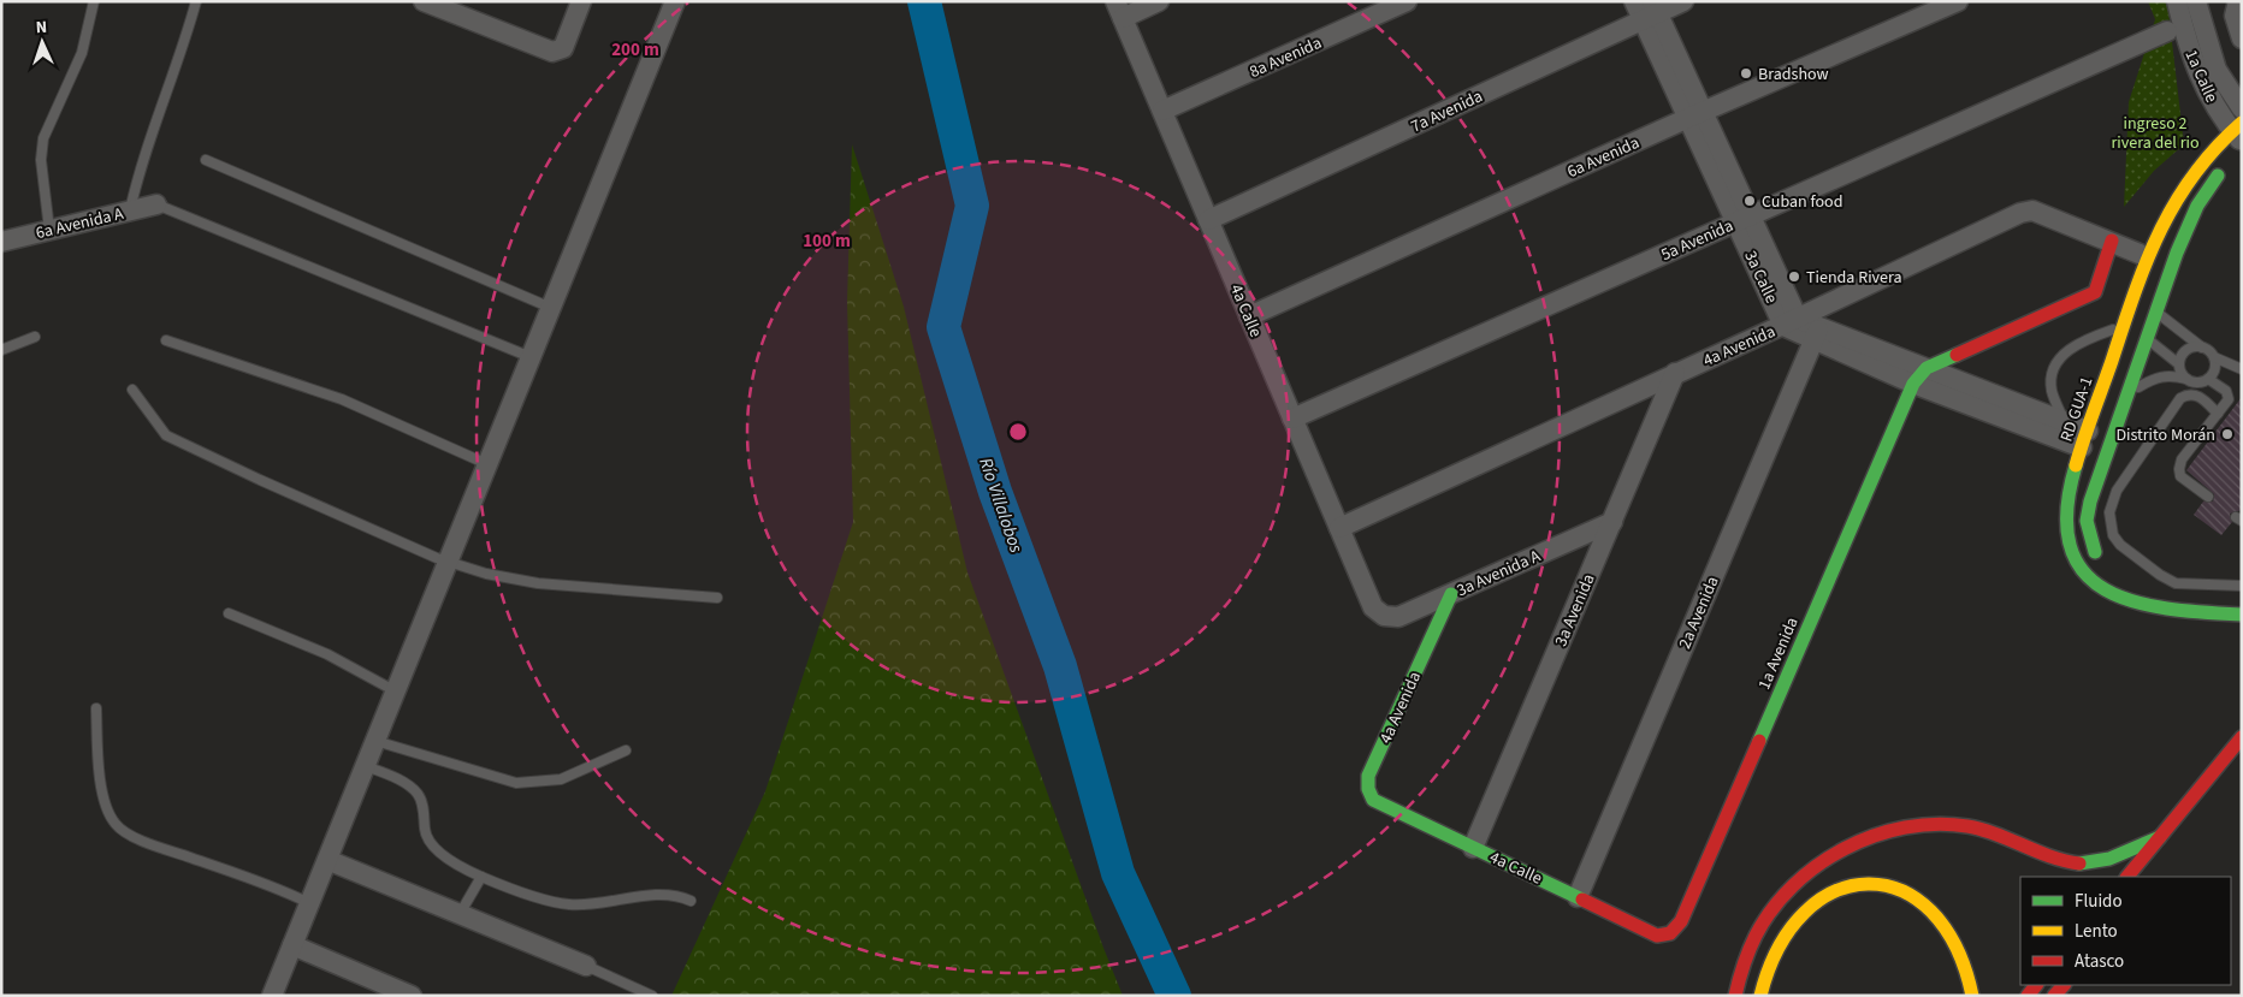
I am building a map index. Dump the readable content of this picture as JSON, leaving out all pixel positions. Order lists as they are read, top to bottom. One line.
{"streets":{"main road":["4a Calle","4a Avenida","RD GUA-1","1a Avenida"],"street":["8a Avenida","1a Calle","7a Avenida","6a Avenida","6a Avenida A","5a Avenida","3a Calle","3a Avenida A","3a Avenida","2a Avenida"]},"crossings":[["8a Avenida","4a Calle"],["7a Avenida","3a Calle"],["7a Avenida","4a Calle"],["6a Avenida","3a Calle"],["6a Avenida","4a Calle"],["5a Avenida","3a Calle"],["5a Avenida","4a Calle"],["3a Calle","4a Avenida"],["4a Calle","4a Avenida"],["4a Calle","3a Avenida A"],["4a Calle","3a Avenida"],["4a Calle","2a Avenida"],["4a Calle","1a Avenida"],["4a Avenida","RD GUA-1"],["4a Avenida","3a Avenida A"],["4a Avenida","3a Avenida"],["3a Avenida A","3a Avenida"]],"water":["Río Villalobos"],"parks":["ingreso 2 rivera del rio"],"places":["Bradshow","Cuban food","Tienda Rivera","Distrito Morán"],"legend":["Fluido","Lento","Atasco"],"north":"top","rings":["200 m","100 m"]}
